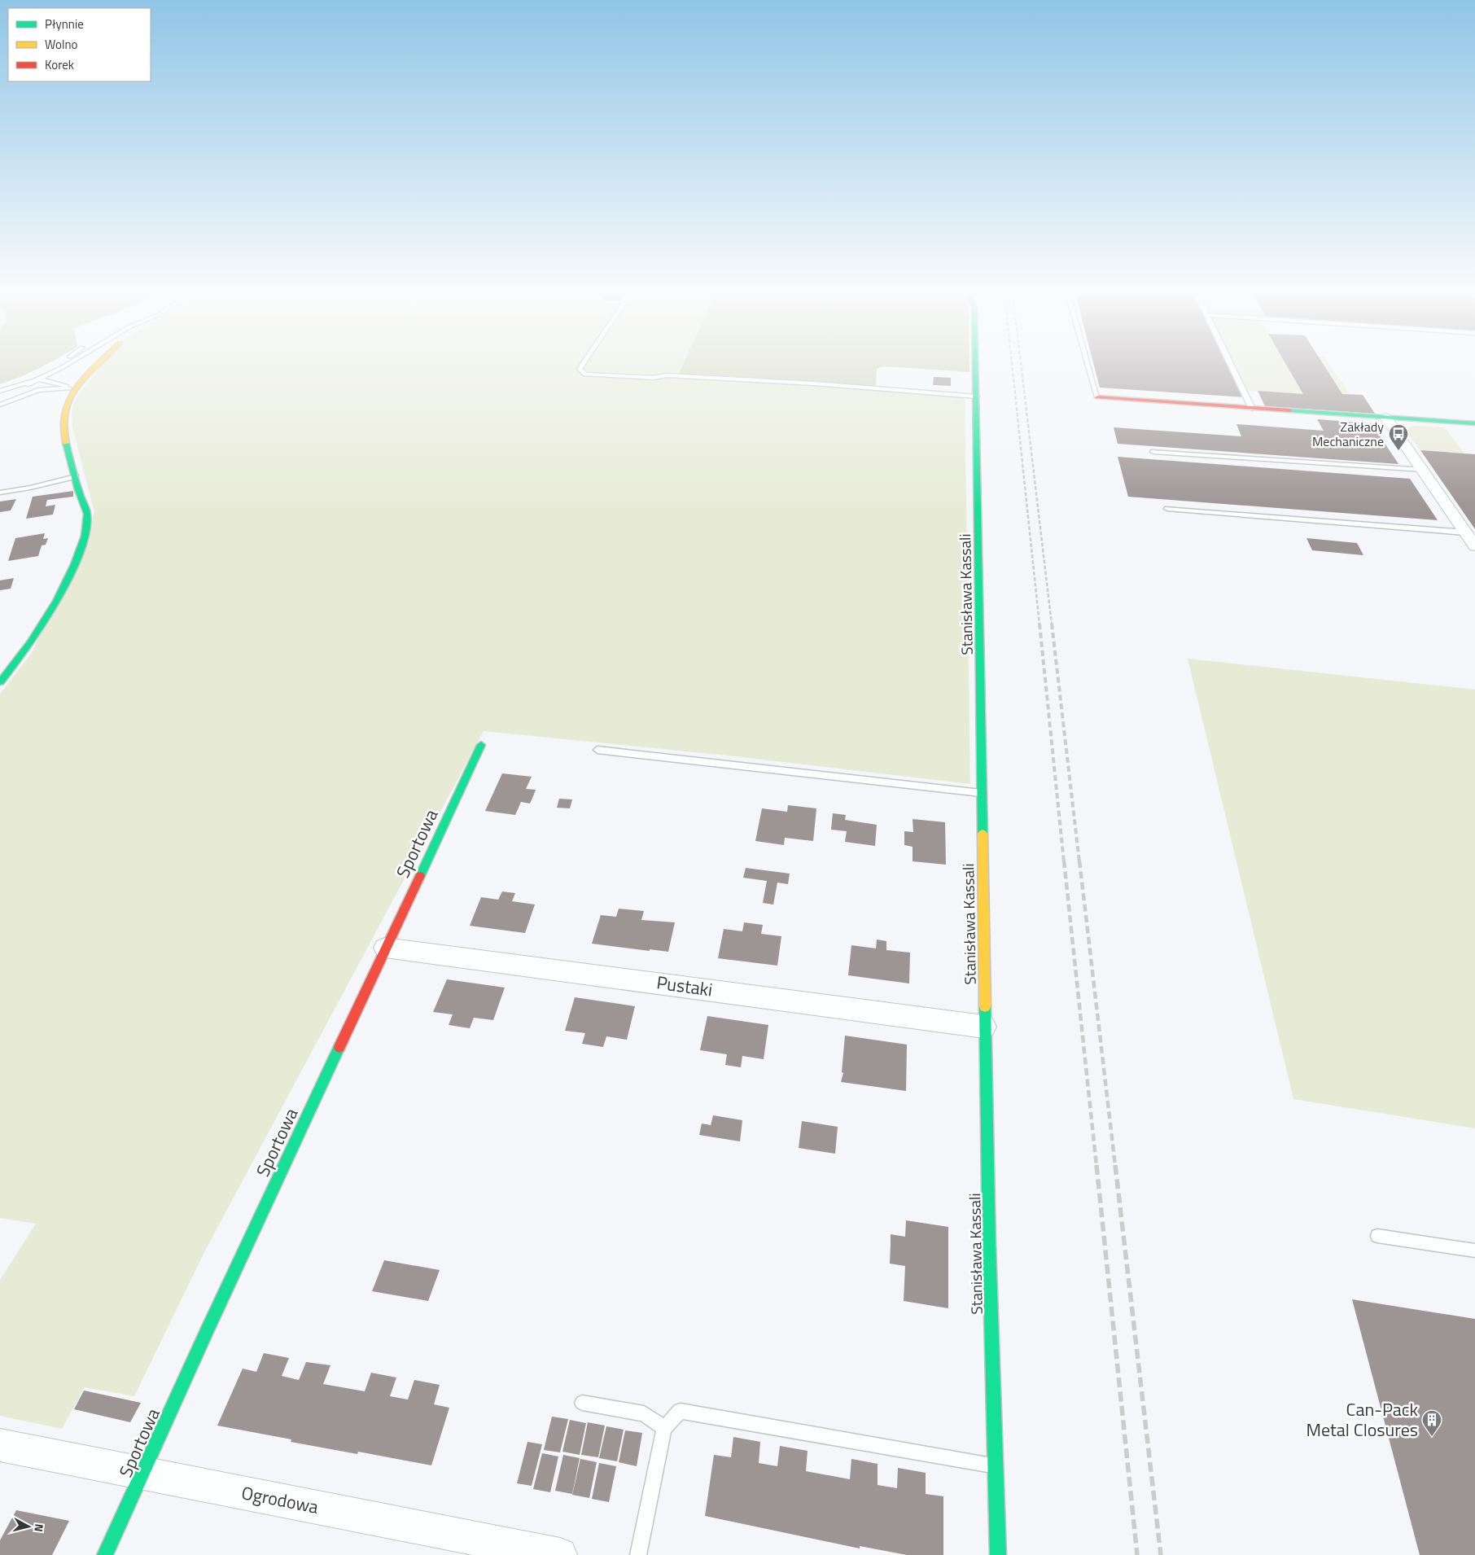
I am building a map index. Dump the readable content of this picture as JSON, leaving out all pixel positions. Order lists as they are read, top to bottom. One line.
{"streets":{"street":["Stanisława Kassali","Sportowa","Pustaki","Ogrodowa"]},"crossings":[["Stanisława Kassali","Pustaki"],["Sportowa","Pustaki"],["Sportowa","Ogrodowa"]],"places":{"bus stop":["Zakłady Mechaniczne"],"building":["Can-Pack Metal Closures"]},"legend":["Płynnie","Wolno","Korek"],"north":"right"}
